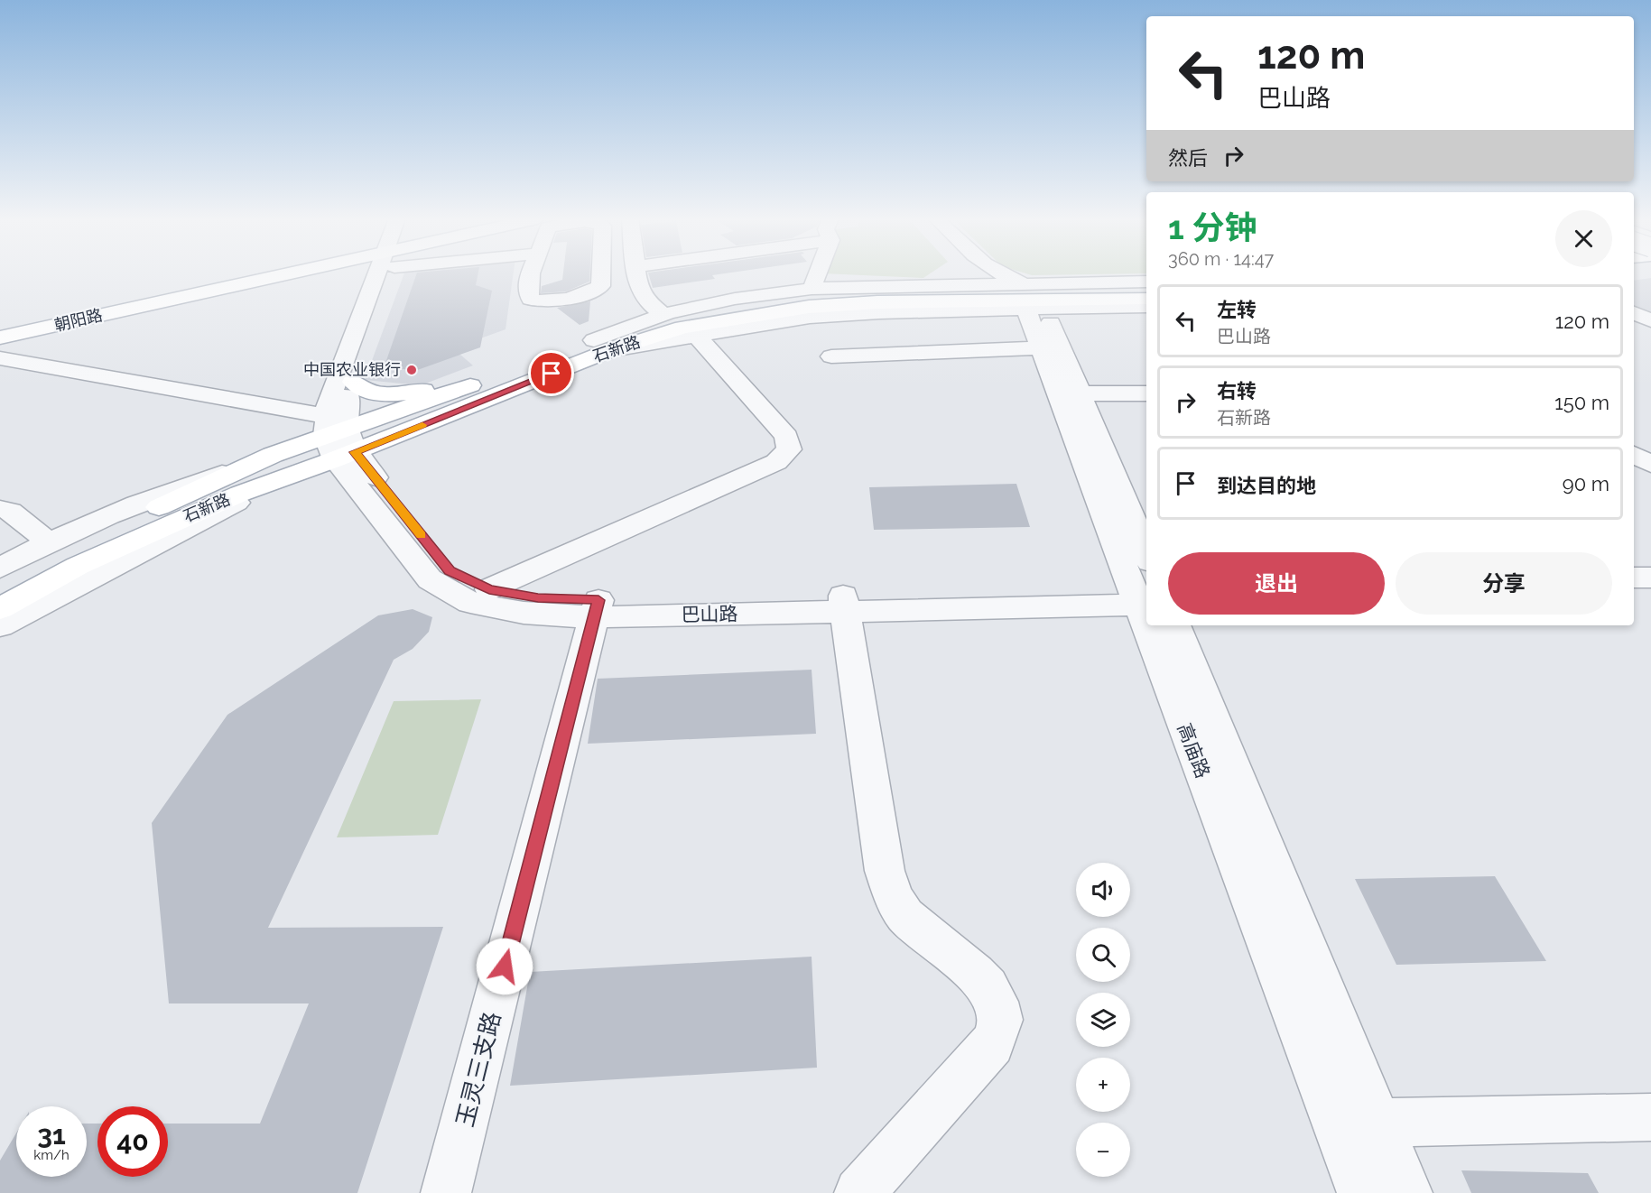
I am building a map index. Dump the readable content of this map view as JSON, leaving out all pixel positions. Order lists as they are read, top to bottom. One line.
{"streets":{"main road":["朝阳路","石新路"],"street":["巴山路","高庙路","玉灵三支路"]},"crossings":[["石新路","巴山路"],["巴山路","高庙路"],["巴山路","玉灵三支路"]],"places":["中国农业银行"],"page":{"turn":["120 m","巴山路"],"then":"然后","heading":["1 分钟","360 m · 14:47"],"list":[{"name":"左转","note":"巴山路","value":"120 m"},{"name":"右转","note":"石新路","value":"150 m"},{"name":"到达目的地","value":"90 m"}],"buttons":["退出","分享"],"map_buttons":["+","−"],"speed":"31 km/h","limit":"40"}}
